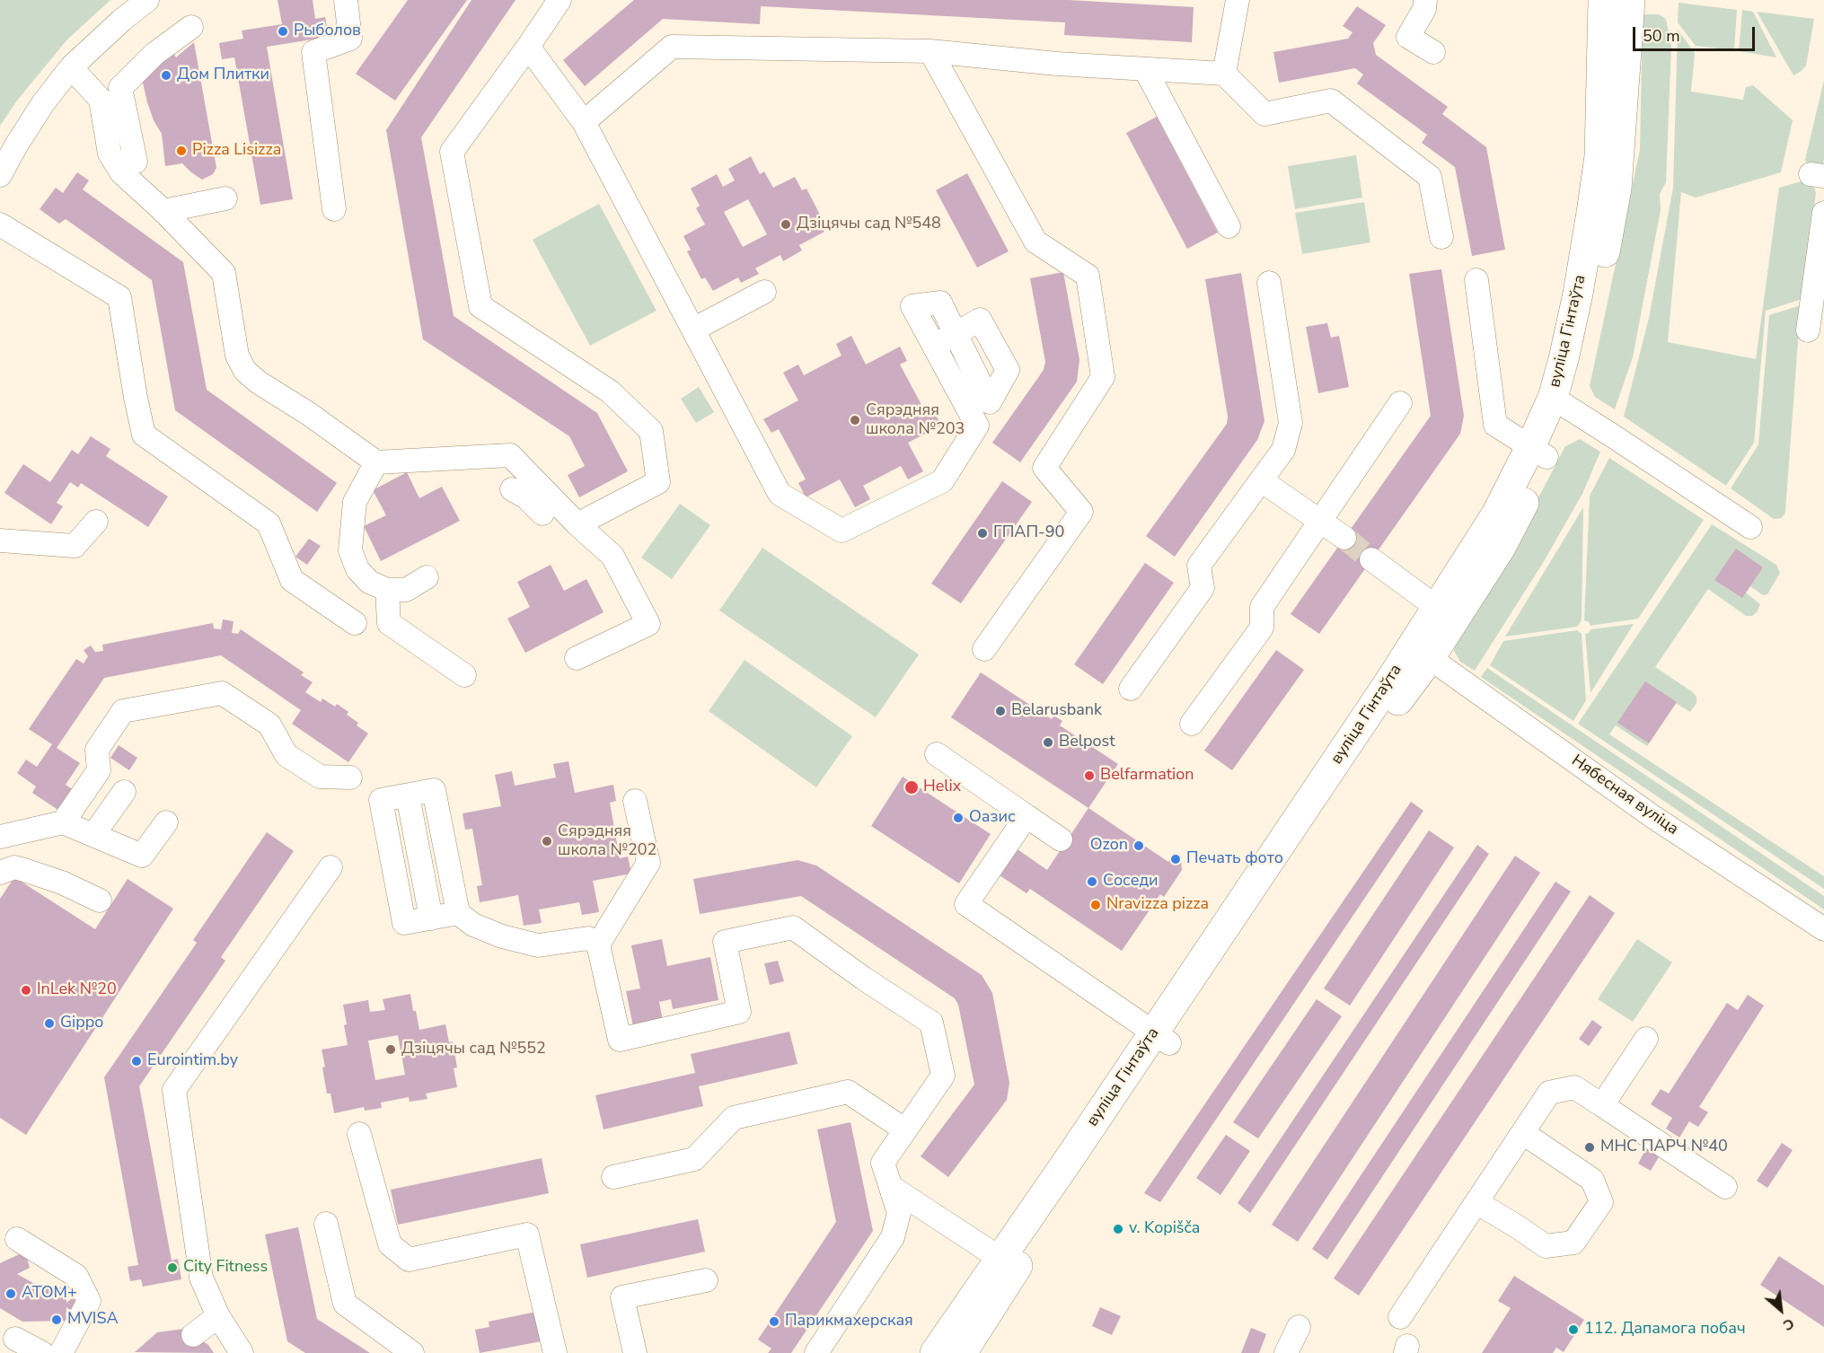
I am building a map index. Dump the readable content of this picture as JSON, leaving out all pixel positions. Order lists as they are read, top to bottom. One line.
{"streets":{"main road":["вуліца Гінтаўта"],"street":["Нябесная вуліца"]},"crossings":[["вуліца Гінтаўта","Нябесная вуліца"]],"places":["Рыболов","Дом Плитки","Pizza Lisizza","Дзіцячы сад №548","Сярэдняя школа №203","ГПАП-90","Belarusbank","Belpost","Belfarmation","Helix","Оазис","Сярэдняя школа №202","Ozon","Печать фото","Соседи","Nravizza pizza","InLek №20","Gippo","Дзіцячы сад №552","Eurointim.by","МНС ПАРЧ №40","v. Kopišča","City Fitness","АТОМ+","MVISA","Парикмахерская","112. Дапамога побач"],"scale_bar":"50 m","north":"bottom right"}
